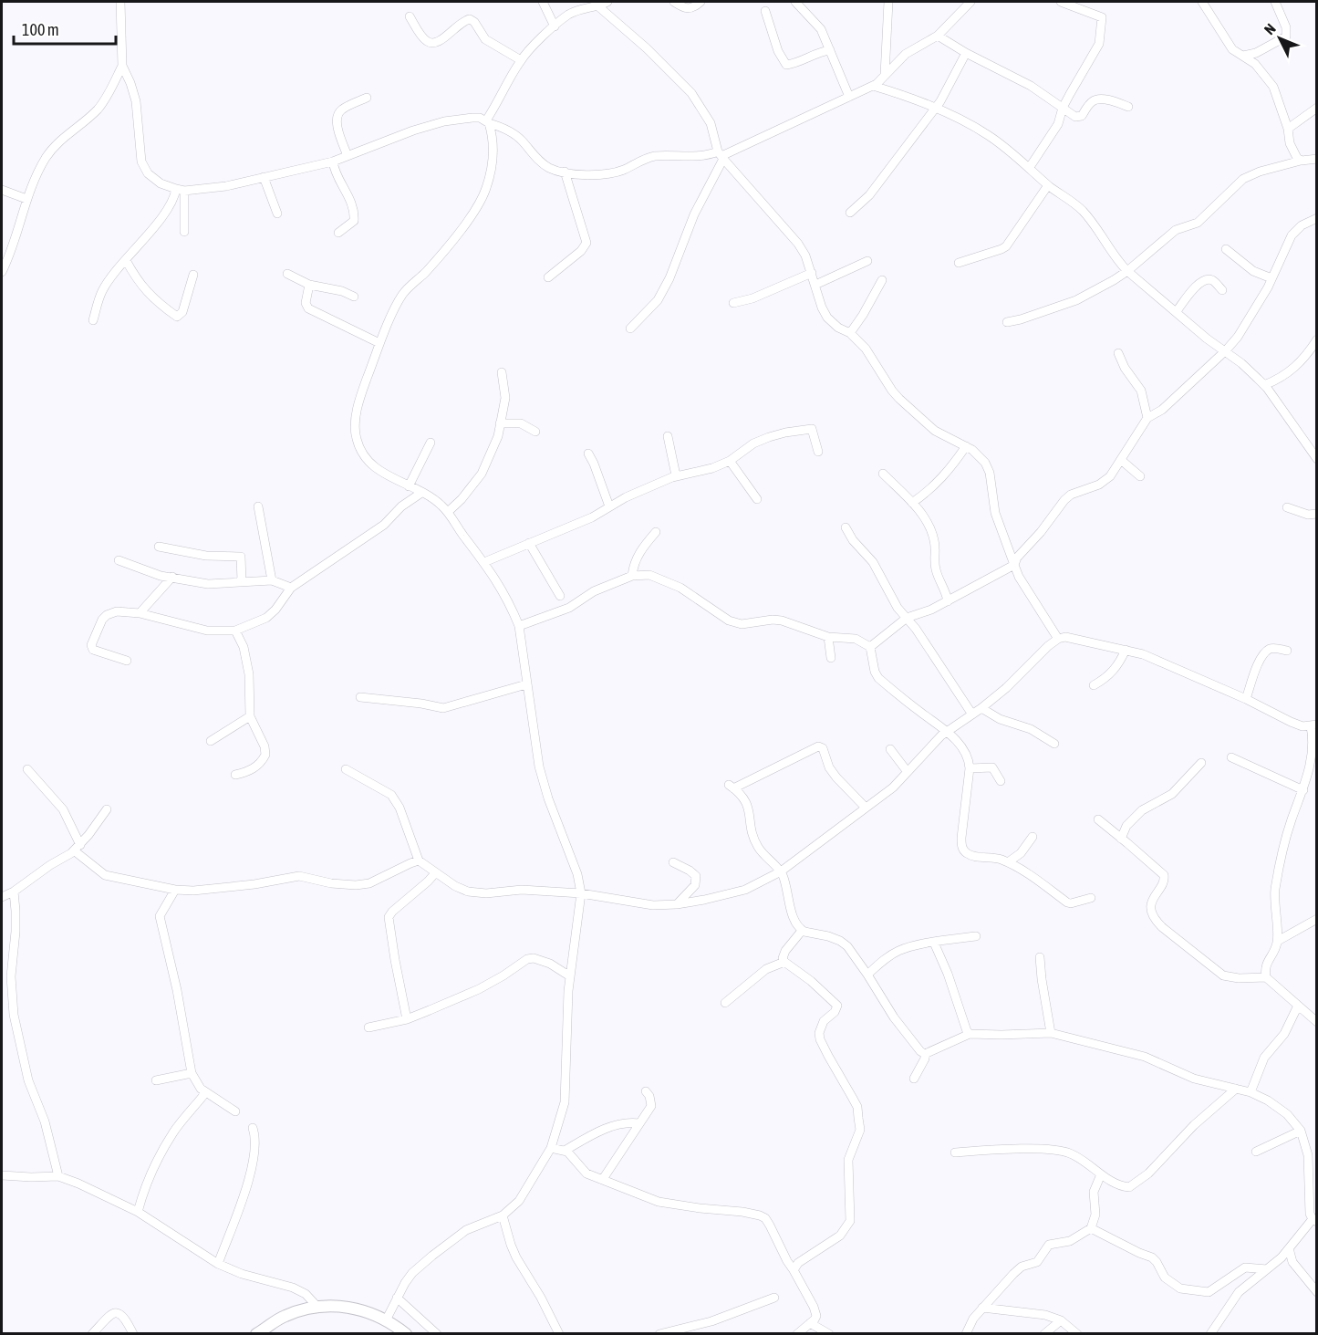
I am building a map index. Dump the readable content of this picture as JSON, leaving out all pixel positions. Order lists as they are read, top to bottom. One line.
{"scale_bar":"100 m","north":"top left"}
